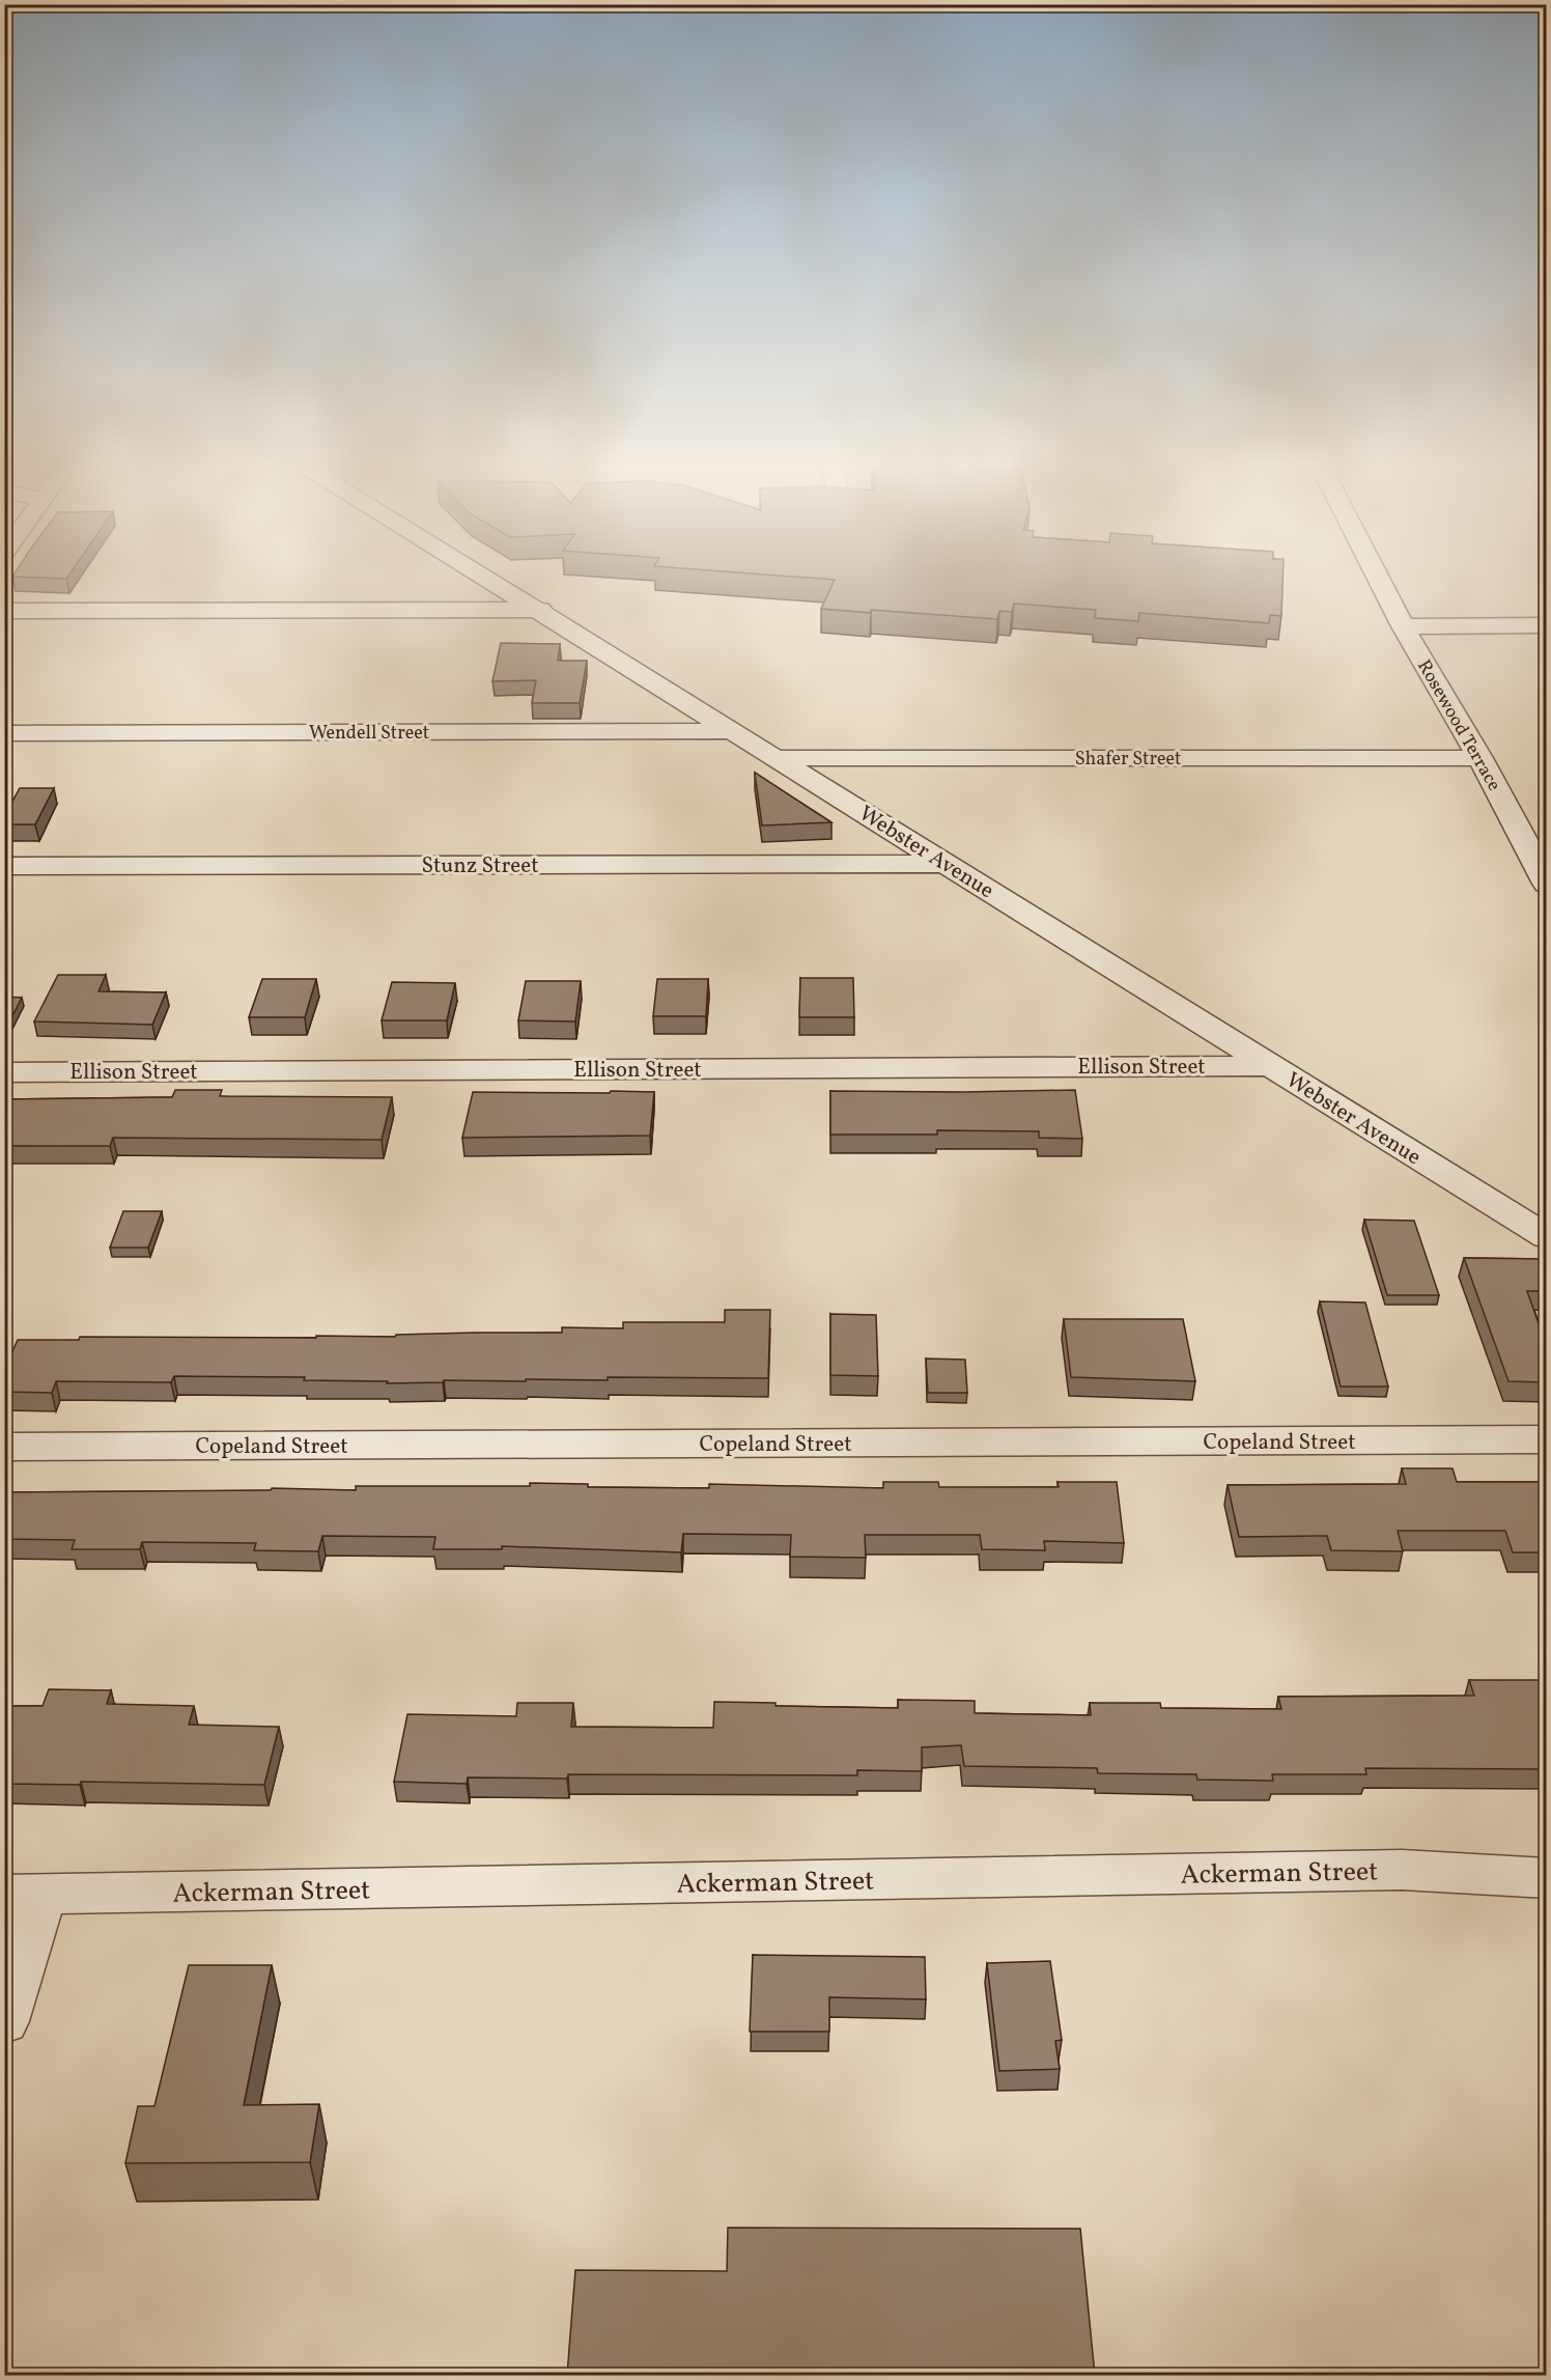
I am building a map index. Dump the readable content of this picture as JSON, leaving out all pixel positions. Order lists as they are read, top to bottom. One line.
{"streets":{"street":["Rosewood Terrace","Wendell Street","Shafer Street","Webster Avenue","Stunz Street","Ellison Street","Copeland Street","Ackerman Street"]},"crossings":[["Rosewood Terrace","Shafer Street"],["Wendell Street","Webster Avenue"],["Shafer Street","Webster Avenue"],["Webster Avenue","Stunz Street"],["Webster Avenue","Ellison Street"]]}
